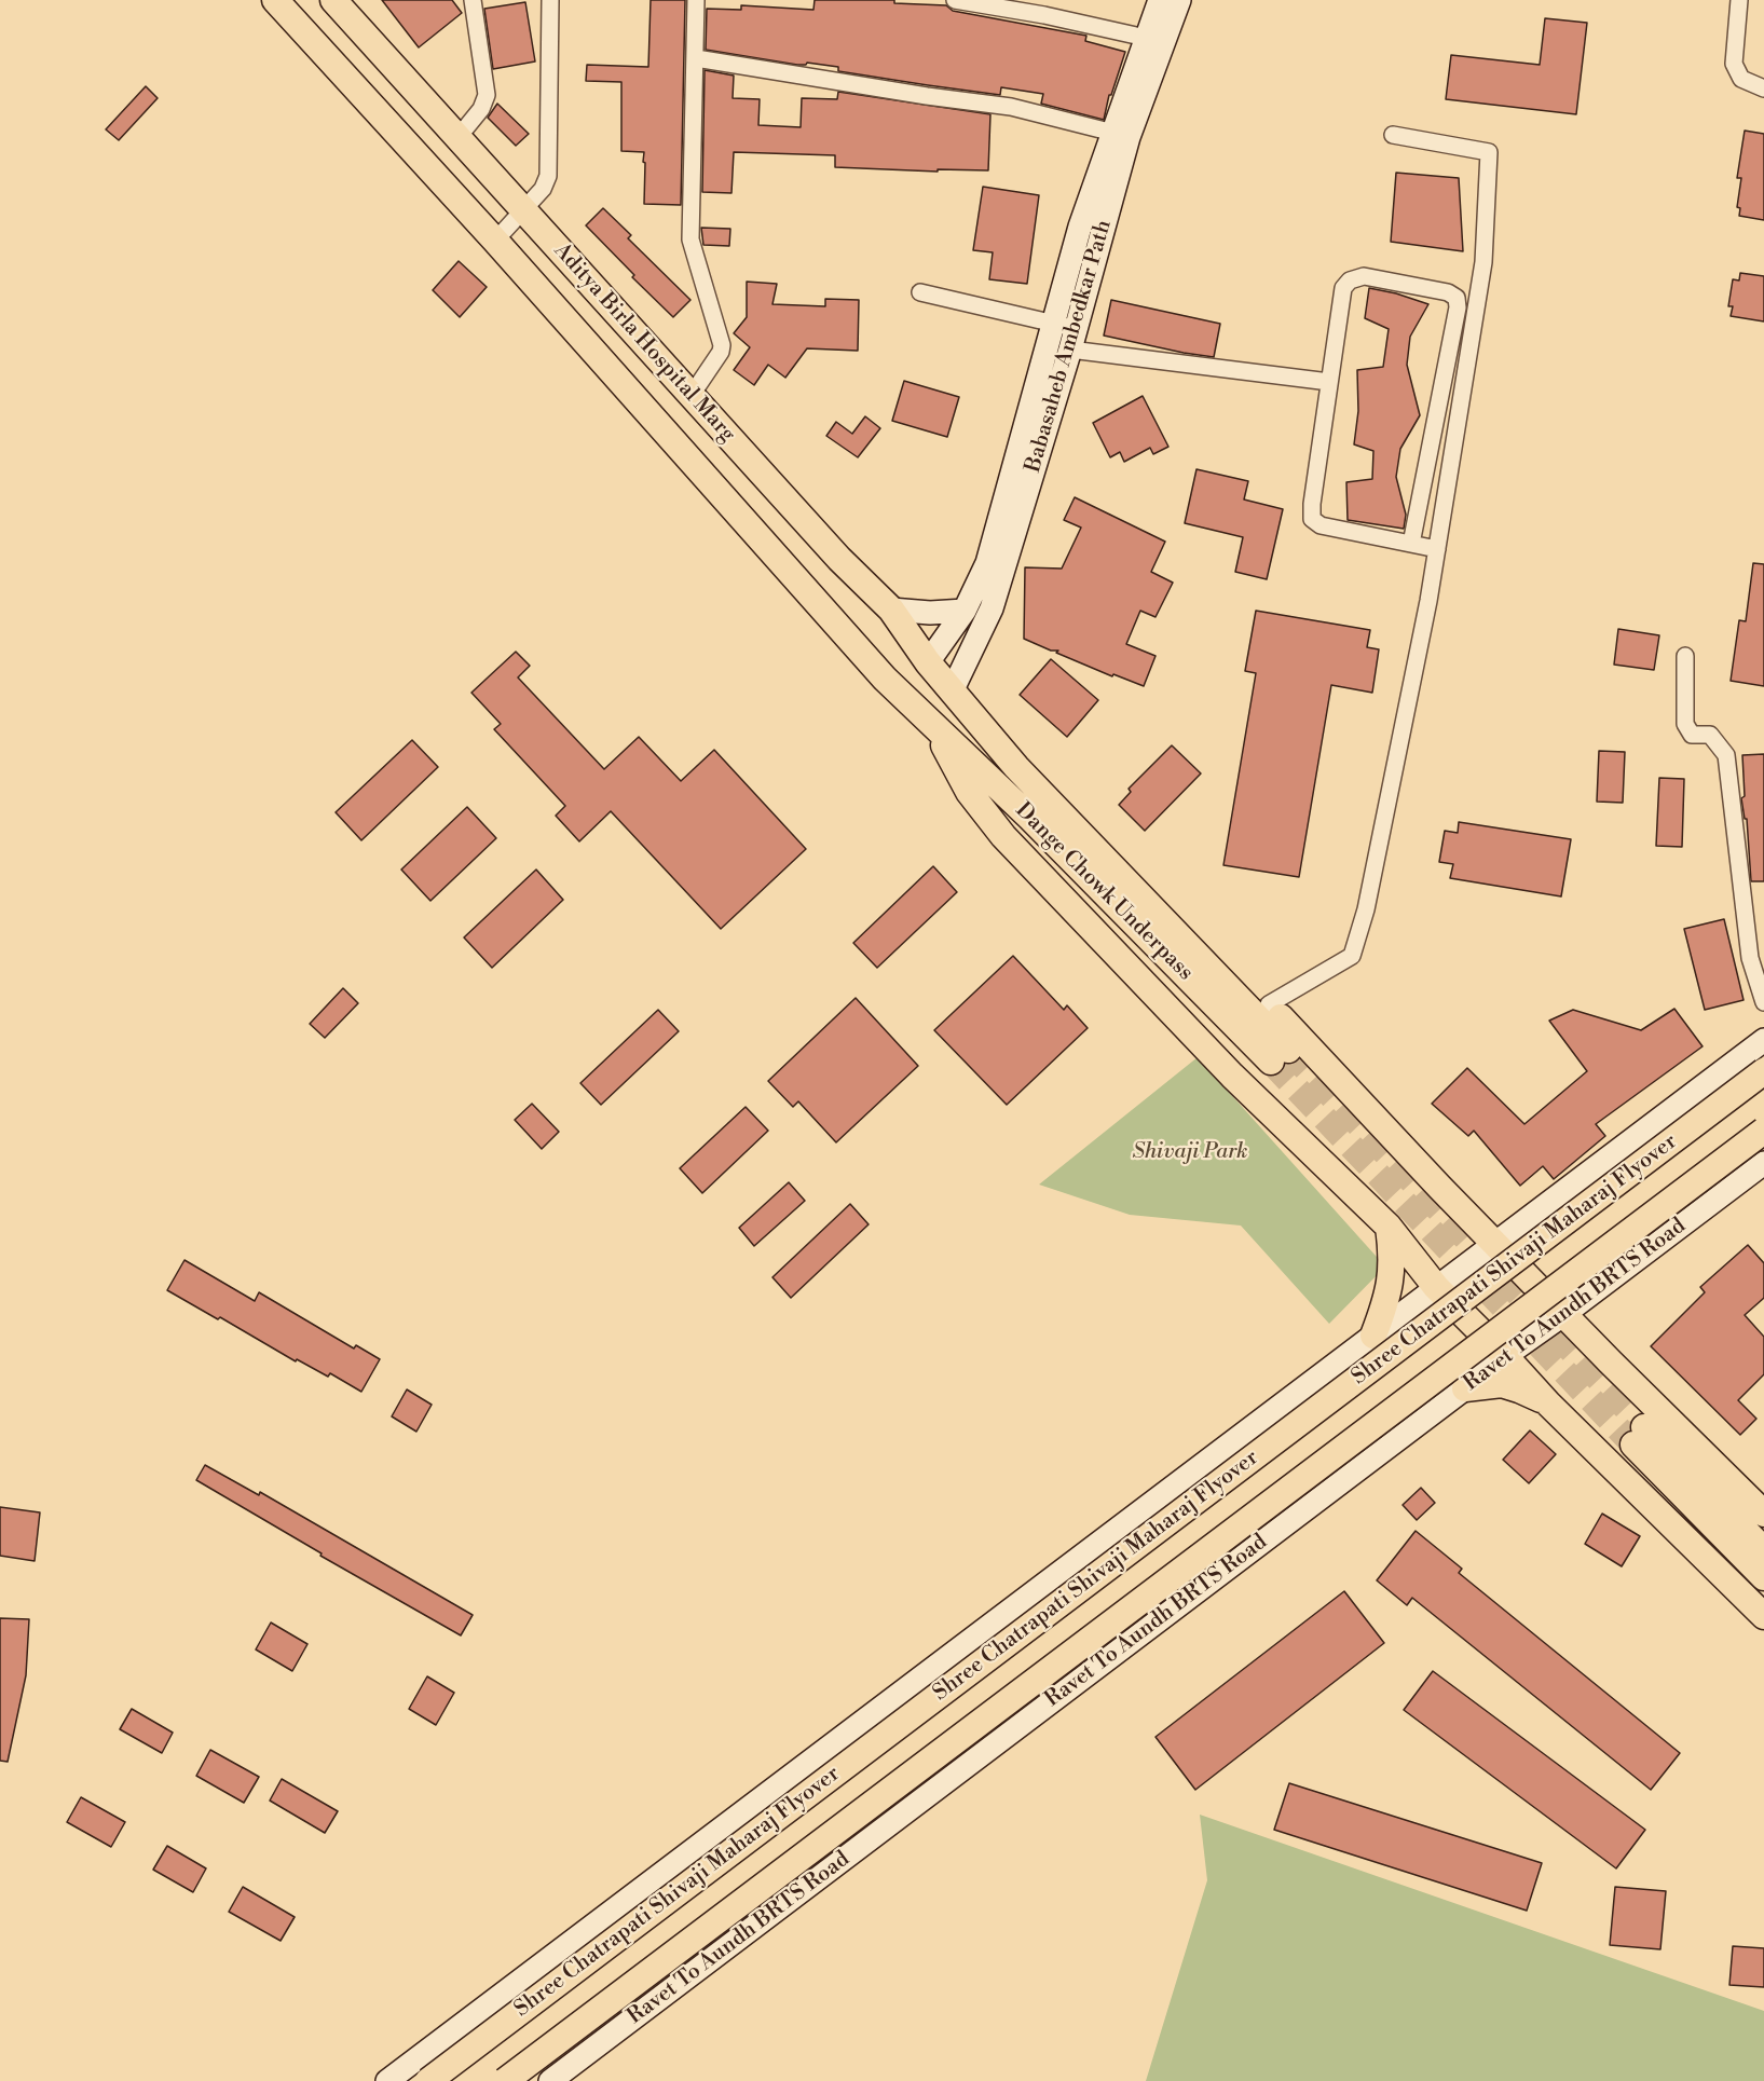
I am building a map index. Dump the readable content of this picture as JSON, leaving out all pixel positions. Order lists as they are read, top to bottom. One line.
{"streets":{"main road":["Aditya Birla Hospital Marg","Dange Chowk Underpass","Shree Chatrapati Shivaji Maharaj Flyover"],"street":["Babasaheb Ambedkar Path","Ravet To Aundh BRTS Road"]},"crossings":[["Aditya Birla Hospital Marg","Babasaheb Ambedkar Path"],["Aditya Birla Hospital Marg","Dange Chowk Underpass"],["Babasaheb Ambedkar Path","Dange Chowk Underpass"]],"parks":["Shivaji Park"]}
